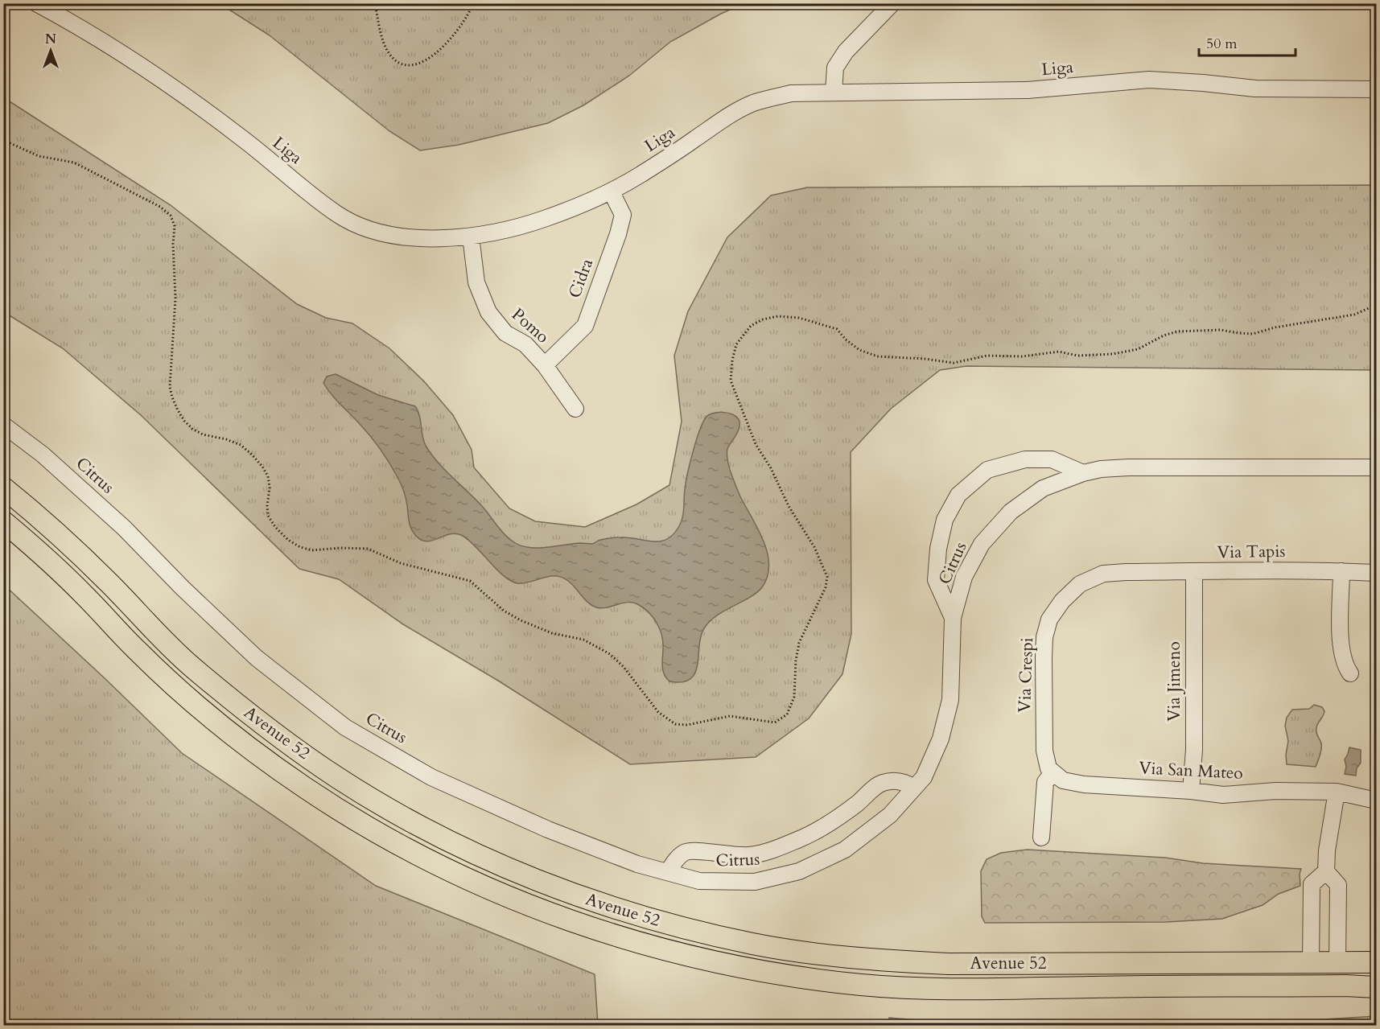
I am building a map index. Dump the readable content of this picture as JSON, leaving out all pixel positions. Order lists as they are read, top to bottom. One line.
{"streets":{"main road":["Avenue 52"],"street":["Liga","Cidra","Pomo","Citrus","Via Tapis","Via Crespi","Via Jimeno","Via San Mateo"]},"crossings":[["Liga","Cidra"],["Liga","Pomo"],["Cidra","Pomo"],["Via Tapis","Via Crespi"],["Via Tapis","Via Jimeno"],["Via Crespi","Via San Mateo"],["Via Jimeno","Via San Mateo"]],"scale_bar":"50 m","north":"top"}
